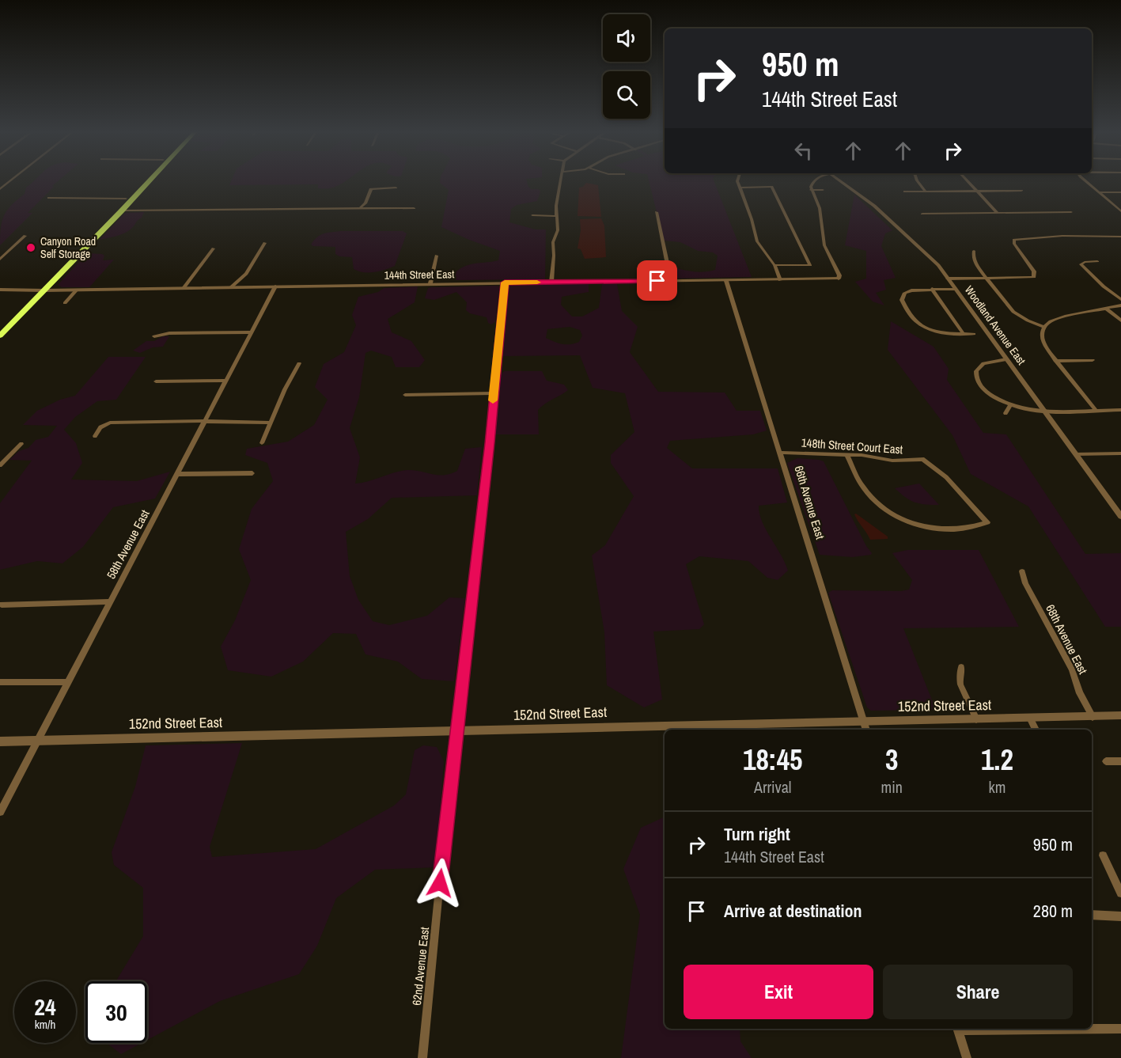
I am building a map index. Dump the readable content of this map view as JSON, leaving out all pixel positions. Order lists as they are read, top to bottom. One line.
{"streets":{"street":["144th Street East","Woodland Avenue East","148th Street Court East","66th Avenue East","58th Avenue East","68th Avenue East","152nd Street East","62nd Avenue East"]},"crossings":[["144th Street East","66th Avenue East"],["144th Street East","58th Avenue East"],["144th Street East","62nd Avenue East"],["148th Street Court East","66th Avenue East"],["66th Avenue East","152nd Street East"],["58th Avenue East","152nd Street East"],["68th Avenue East","152nd Street East"],["152nd Street East","62nd Avenue East"]],"places":["Canyon Road Self Storage"],"page":{"turn":["950 m","144th Street East"],"eta":["18:45","Arrival","3","min","1.2","km"],"list":[{"name":"Turn right","note":"144th Street East","value":"950 m"},{"name":"Arrive at destination","value":"280 m"}],"buttons":["Exit","Share"],"speed":"24 km/h","limit":"30"}}
